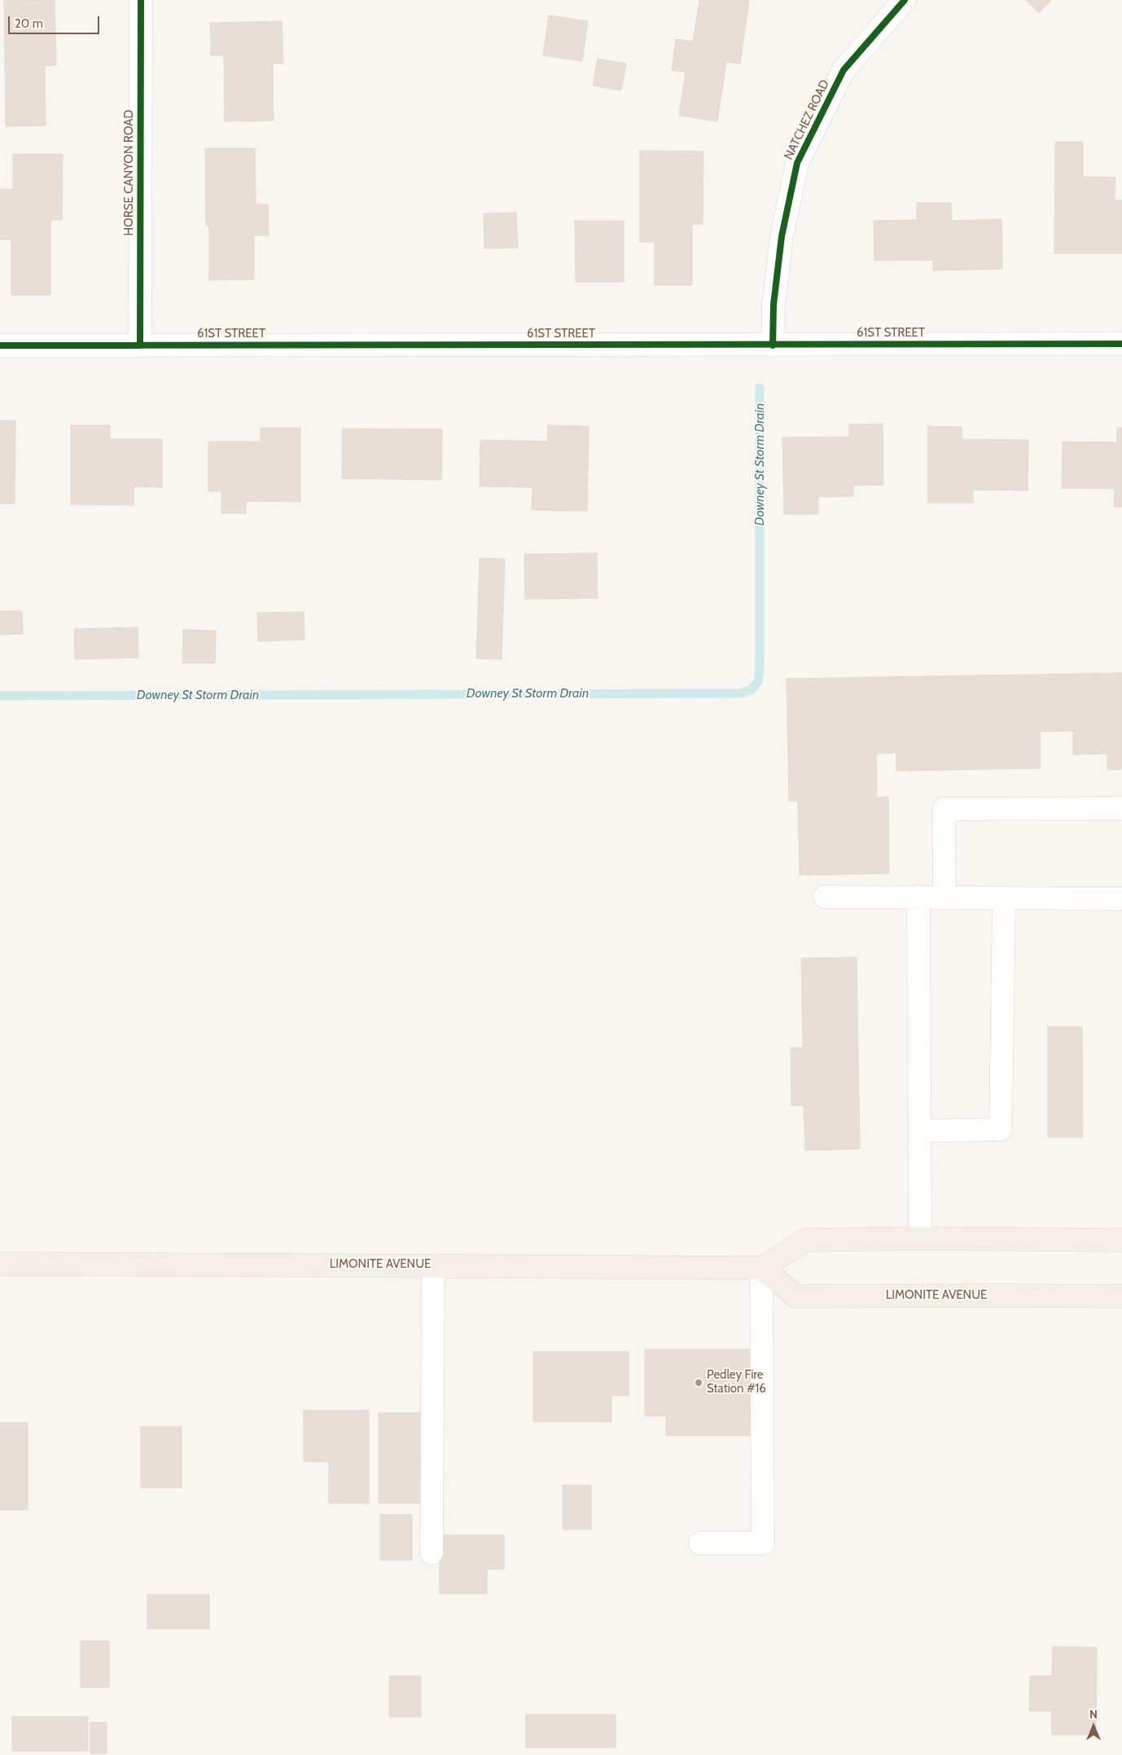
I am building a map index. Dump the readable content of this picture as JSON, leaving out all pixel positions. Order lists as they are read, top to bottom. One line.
{"streets":{"main road":["LIMONITE AVENUE"],"street":["NATCHEZ ROAD","HORSE CANYON ROAD","61ST STREET"]},"crossings":[["NATCHEZ ROAD","61ST STREET"],["HORSE CANYON ROAD","61ST STREET"]],"water":["Downey St Storm Drain"],"places":["Pedley Fire Station #16"],"scale_bar":"20 m","north":"top"}
